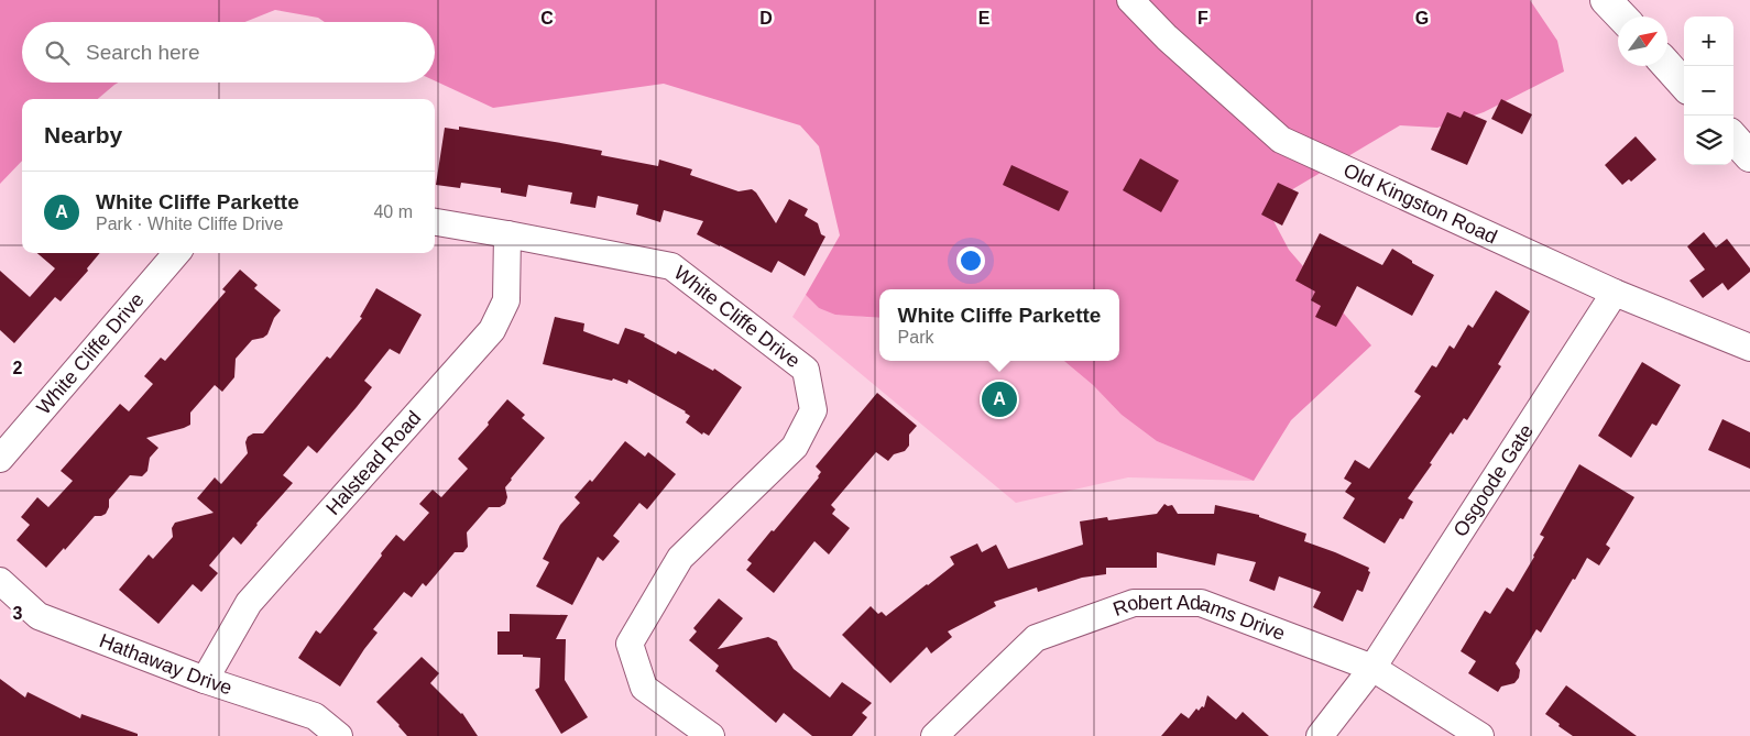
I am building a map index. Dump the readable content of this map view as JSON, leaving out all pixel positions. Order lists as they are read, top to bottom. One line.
{"streets":{"street":["Old Kingston Road","White Cliffe Drive","Halstead Road","Osgoode Gate","Robert Adams Drive","Hathaway Drive"]},"crossings":[["Old Kingston Road","Osgoode Gate"],["White Cliffe Drive","Halstead Road"],["Halstead Road","Hathaway Drive"],["Osgoode Gate","Robert Adams Drive"]],"north":"top right","page":{"map_buttons":["+","−"],"search":"Search here","heading":"Nearby","list":[{"mark":"A","name":"White Cliffe Parkette","note":"Park · White Cliffe Drive","value":"40 m"}],"popup":["White Cliffe Parkette","Park"],"pins":"A"},"grid":{"columns":["C","D","E","F","G"],"rows":["2","3"]}}
